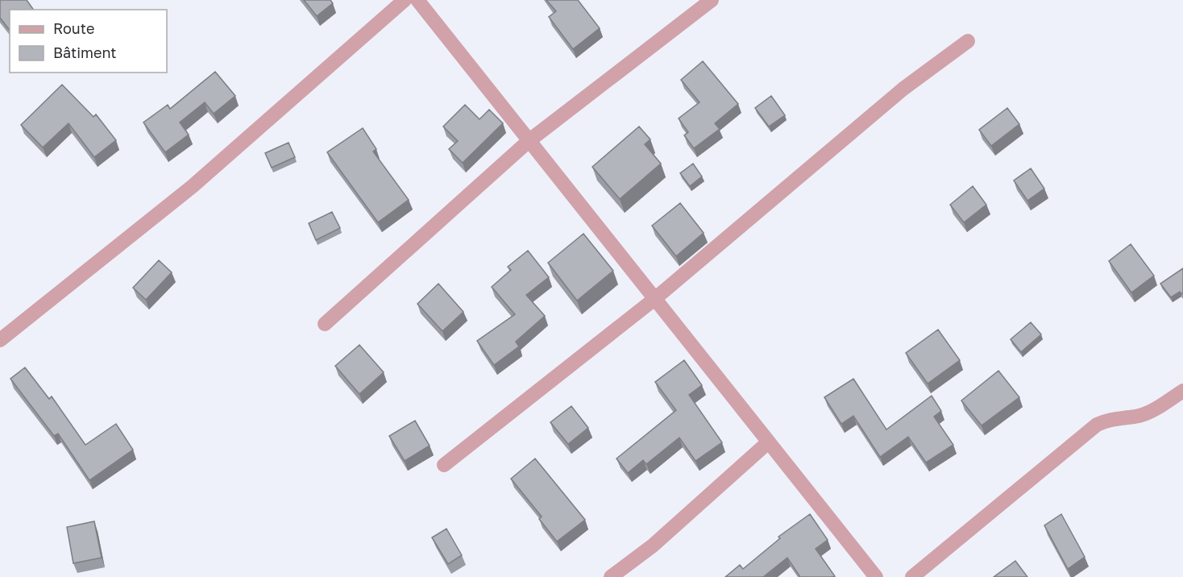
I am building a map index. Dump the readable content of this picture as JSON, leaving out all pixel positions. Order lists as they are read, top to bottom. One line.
{"legend":["Route","Bâtiment"]}
